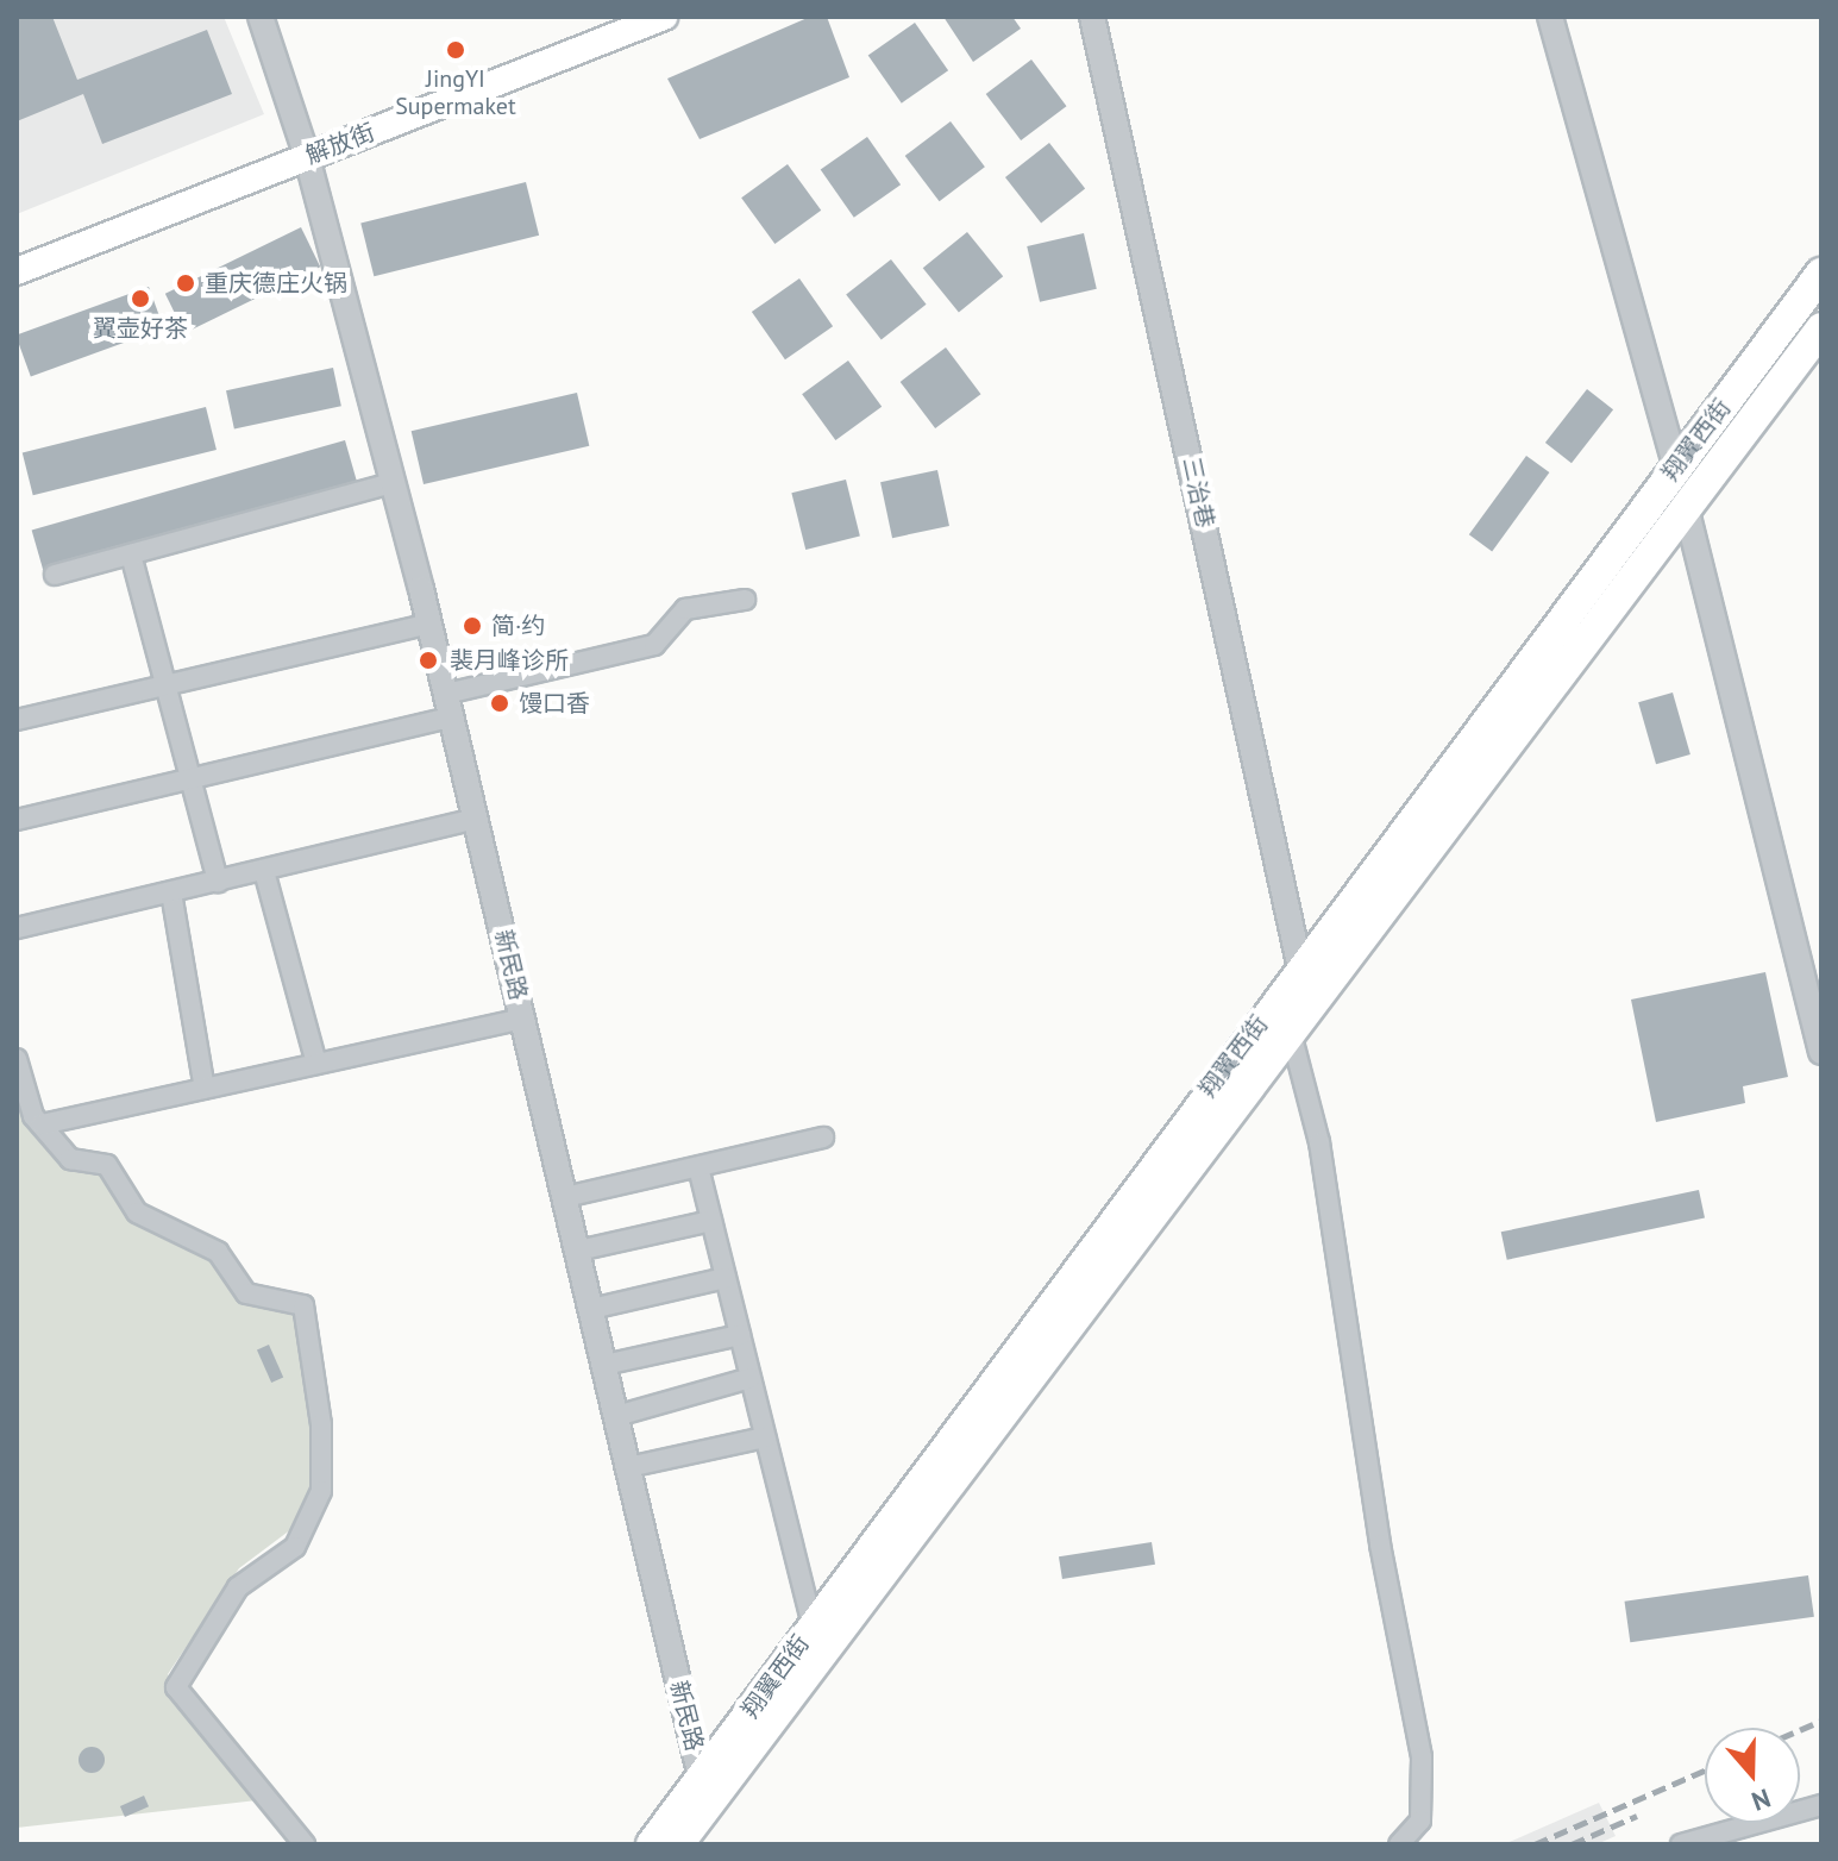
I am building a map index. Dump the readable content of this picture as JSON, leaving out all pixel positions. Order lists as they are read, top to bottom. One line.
{"streets":{"main road":["解放街","翔翼西街"],"street":["三治巷","新民路"]},"crossings":[["解放街","新民路"],["翔翼西街","三治巷"],["翔翼西街","新民路"]],"places":["JingYI Supermaket","重庆德庄火锅","翼壶好茶","简·约","裴月峰诊所","馒口香"],"north":"bottom"}
